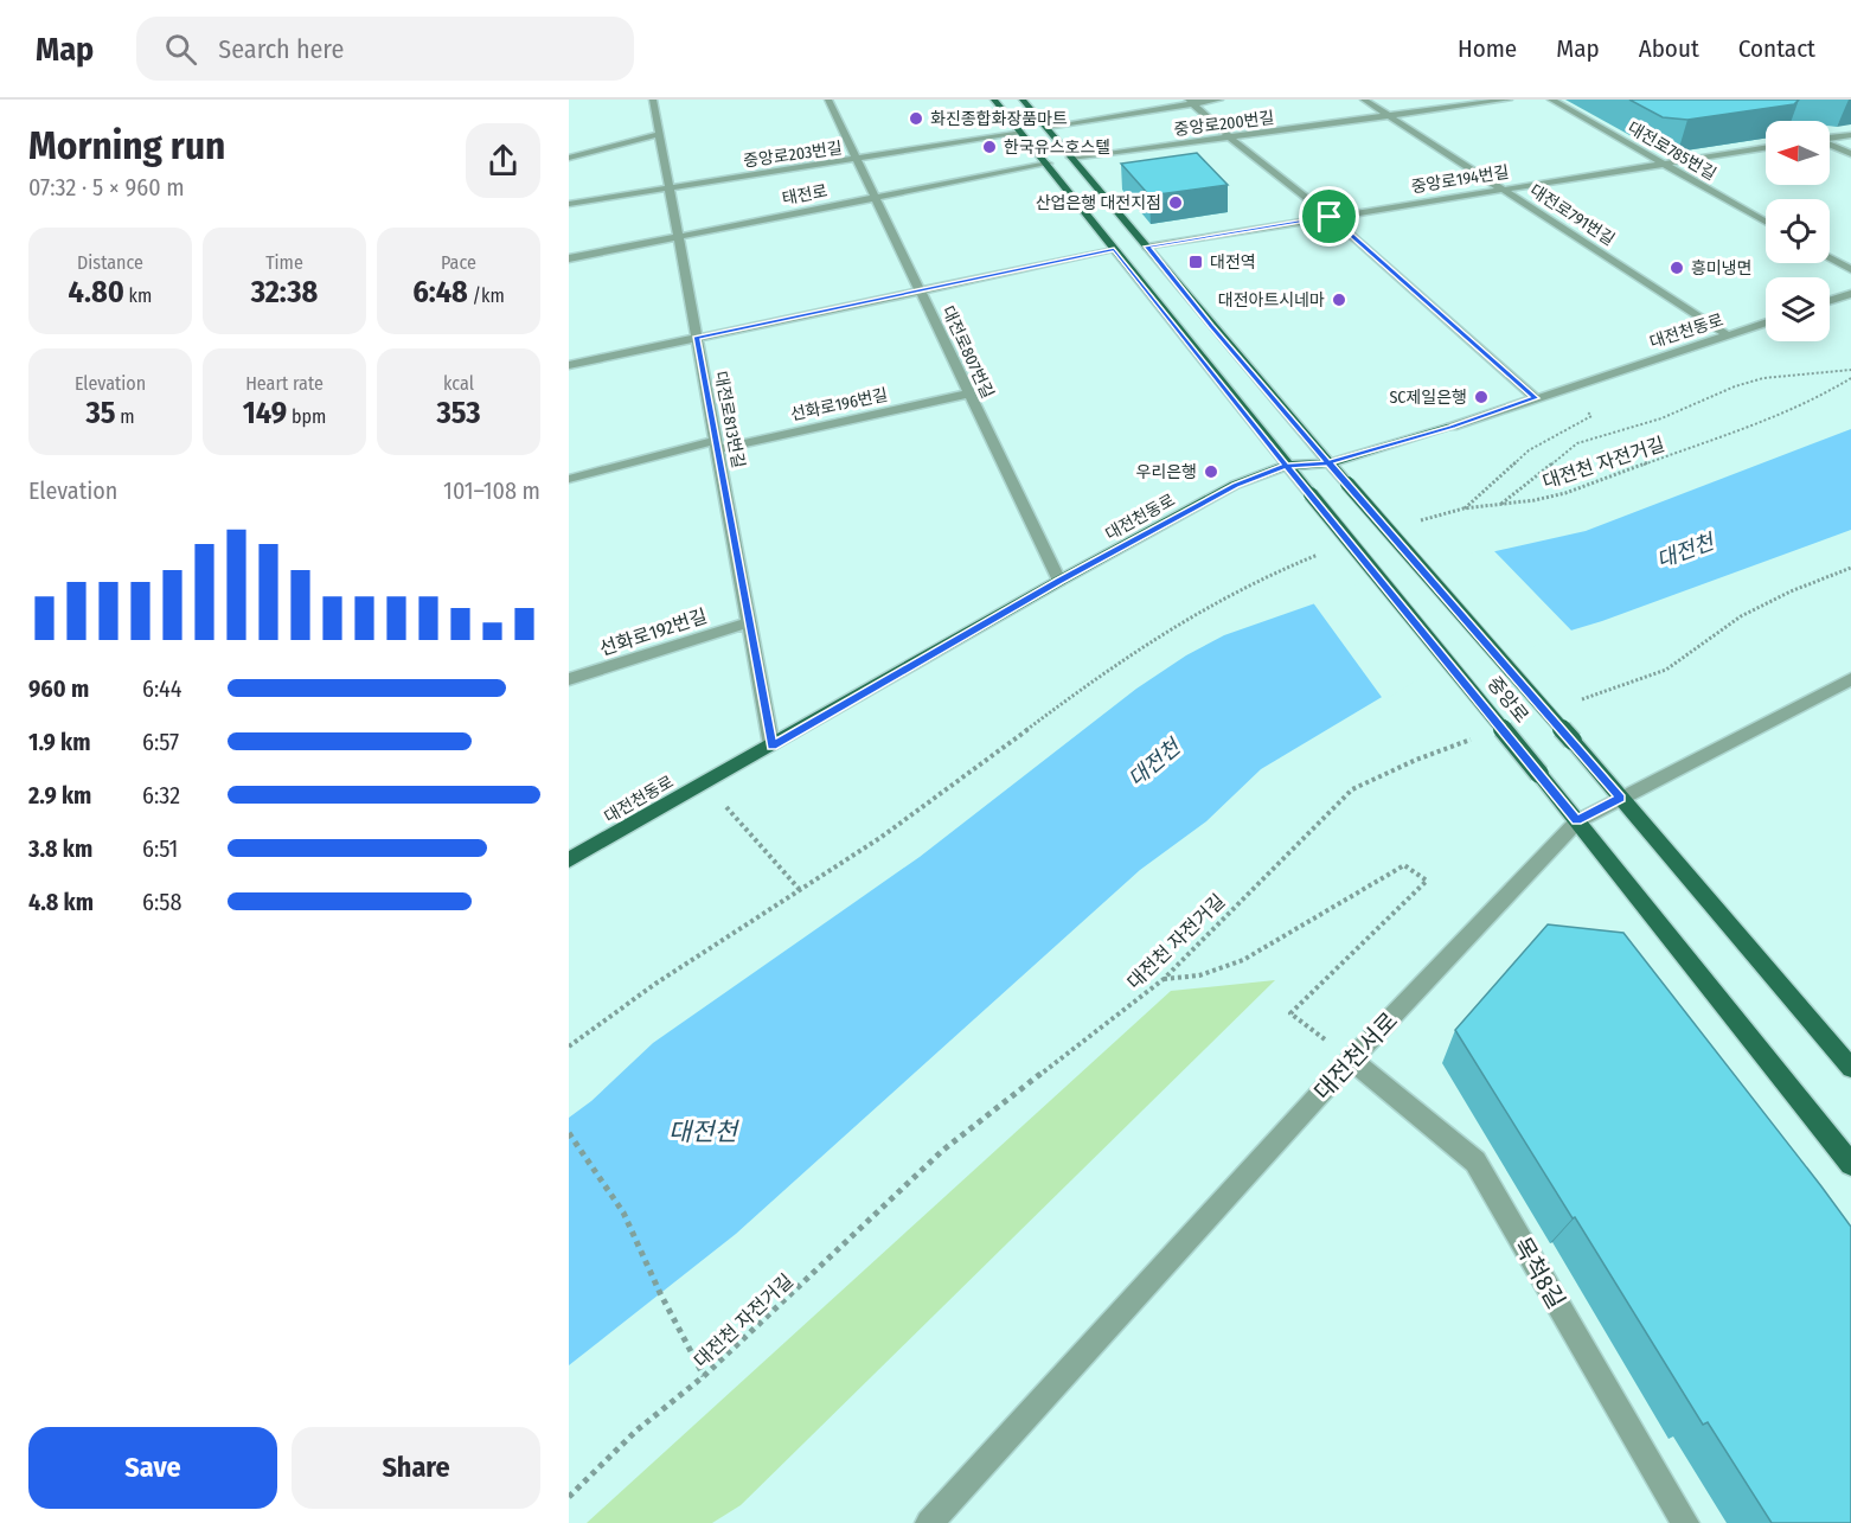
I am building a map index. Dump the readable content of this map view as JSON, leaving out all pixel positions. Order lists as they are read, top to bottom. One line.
{"streets":{"main road":["대전천동로","중앙로"],"street":["중앙로200번길","대전로785번길","중앙로203번길","중앙로194번길","태전로","대전로791번길","대전로807번길","선화로196번길","대전로813번길","선화로192번길","대전천서로","목척8길"],"path":["대전천 자전거길"]},"crossings":[["중앙로200번길","대전로791번길"],["중앙로200번길","중앙로"],["대전로785번길","중앙로194번길"],["중앙로203번길","대전로807번길"],["중앙로203번길","대전로813번길"],["중앙로203번길","중앙로"],["중앙로194번길","대전로791번길"],["중앙로194번길","중앙로"],["태전로","대전로807번길"],["태전로","대전로813번길"],["태전로","중앙로"],["대전로791번길","대전천동로"],["대전천동로","대전로807번길"],["대전천동로","대전로813번길"],["대전천동로","중앙로"],["대전로807번길","선화로196번길"],["선화로196번길","대전로813번길"],["대전로813번길","선화로192번길"],["중앙로","대전천서로"],["대전천서로","목척8길"]],"water":["대전천"],"places":{"other":["화진종합화장품마트","한국유스호스텔","산업은행 대전지점","흥미냉면","대전아트시네마","SC제일은행","우리은행"],"transit":["대전역"]},"north":"left","page":{"header":"Map","search":"Search here","nav":["Home","Map","About","Contact"],"heading":["Morning run","07:32 · 5 × 960 m"],"stats":[["Distance","4.80 km"],["Time","32:38"],["Pace","6:48 /km"],["Elevation","35 m"],["Heart rate","149 bpm"],["kcal","353"]],"chart":["Elevation","101–108 m"],"list":[{"name":"960 m","note":"6:44"},{"name":"1.9 km","note":"6:57"},{"name":"2.9 km","note":"6:32"},{"name":"3.8 km","note":"6:51"},{"name":"4.8 km","note":"6:58"}],"buttons":["Save","Share"]}}
